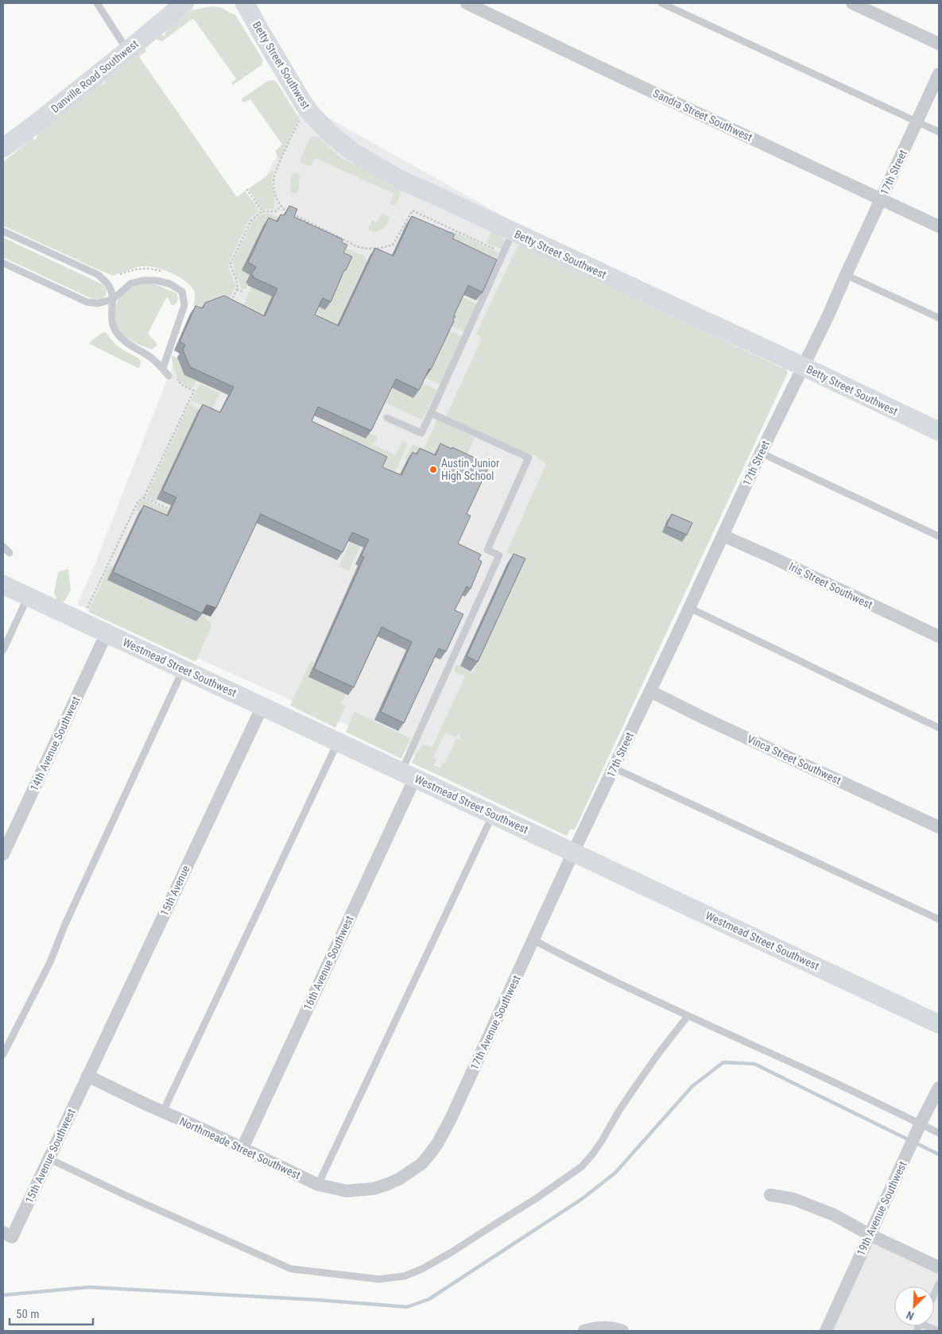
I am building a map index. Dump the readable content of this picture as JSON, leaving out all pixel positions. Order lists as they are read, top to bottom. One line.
{"streets":{"street":["Betty Street Southwest","Danville Road Southwest","Sandra Street Southwest","17th Street","Iris Street Southwest","Westmead Street Southwest","14th Avenue Southwest","Vinca Street Southwest","15th Avenue","16th Avenue Southwest","17th Avenue Southwest","Northmeade Street Southwest","15th Avenue Southwest","19th Avenue Southwest"]},"crossings":[["Betty Street Southwest","17th Street"],["Sandra Street Southwest","17th Street"],["17th Street","Iris Street Southwest"],["17th Street","Westmead Street Southwest"],["17th Street","Vinca Street Southwest"],["17th Street","17th Avenue Southwest"],["Westmead Street Southwest","14th Avenue Southwest"],["Westmead Street Southwest","15th Avenue"],["Westmead Street Southwest","16th Avenue Southwest"],["Westmead Street Southwest","17th Avenue Southwest"],["15th Avenue","Northmeade Street Southwest"],["15th Avenue","15th Avenue Southwest"],["16th Avenue Southwest","Northmeade Street Southwest"],["17th Avenue Southwest","Northmeade Street Southwest"],["Northmeade Street Southwest","15th Avenue Southwest"]],"places":["Austin Junior High School"],"scale_bar":"50 m","north":"bottom left"}
